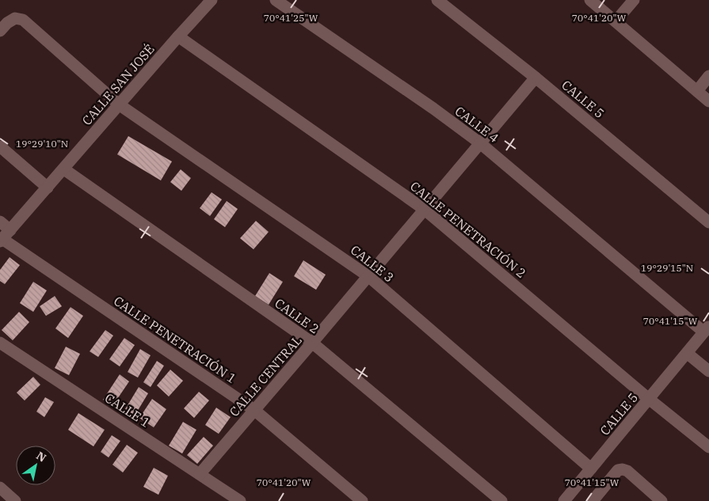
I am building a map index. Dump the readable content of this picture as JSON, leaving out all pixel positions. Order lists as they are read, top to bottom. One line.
{"streets":{"street":["CALLE SAN JOSÉ","CALLE 5","CALLE 4","CALLE PENETRACIÓN 2","CALLE 3","CALLE 2","CALLE PENETRACIÓN 1","CALLE CENTRAL","CALLE 1"]},"crossings":[["CALLE SAN JOSÉ","CALLE PENETRACIÓN 2"],["CALLE SAN JOSÉ","CALLE 3"],["CALLE SAN JOSÉ","CALLE 2"],["CALLE SAN JOSÉ","CALLE PENETRACIÓN 1"],["CALLE 5","CALLE 4"],["CALLE 5","CALLE PENETRACIÓN 2"],["CALLE 5","CALLE 3"],["CALLE 5","CALLE CENTRAL"],["CALLE 4","CALLE CENTRAL"],["CALLE PENETRACIÓN 2","CALLE CENTRAL"],["CALLE 3","CALLE CENTRAL"],["CALLE 2","CALLE CENTRAL"],["CALLE PENETRACIÓN 1","CALLE CENTRAL"],["CALLE CENTRAL","CALLE 1"]],"north":"top right","coordinates":["70°41'25\"W","70°41'20\"W","19°29'10\"N","19°29'15\"N","70°41'15\"W"]}
